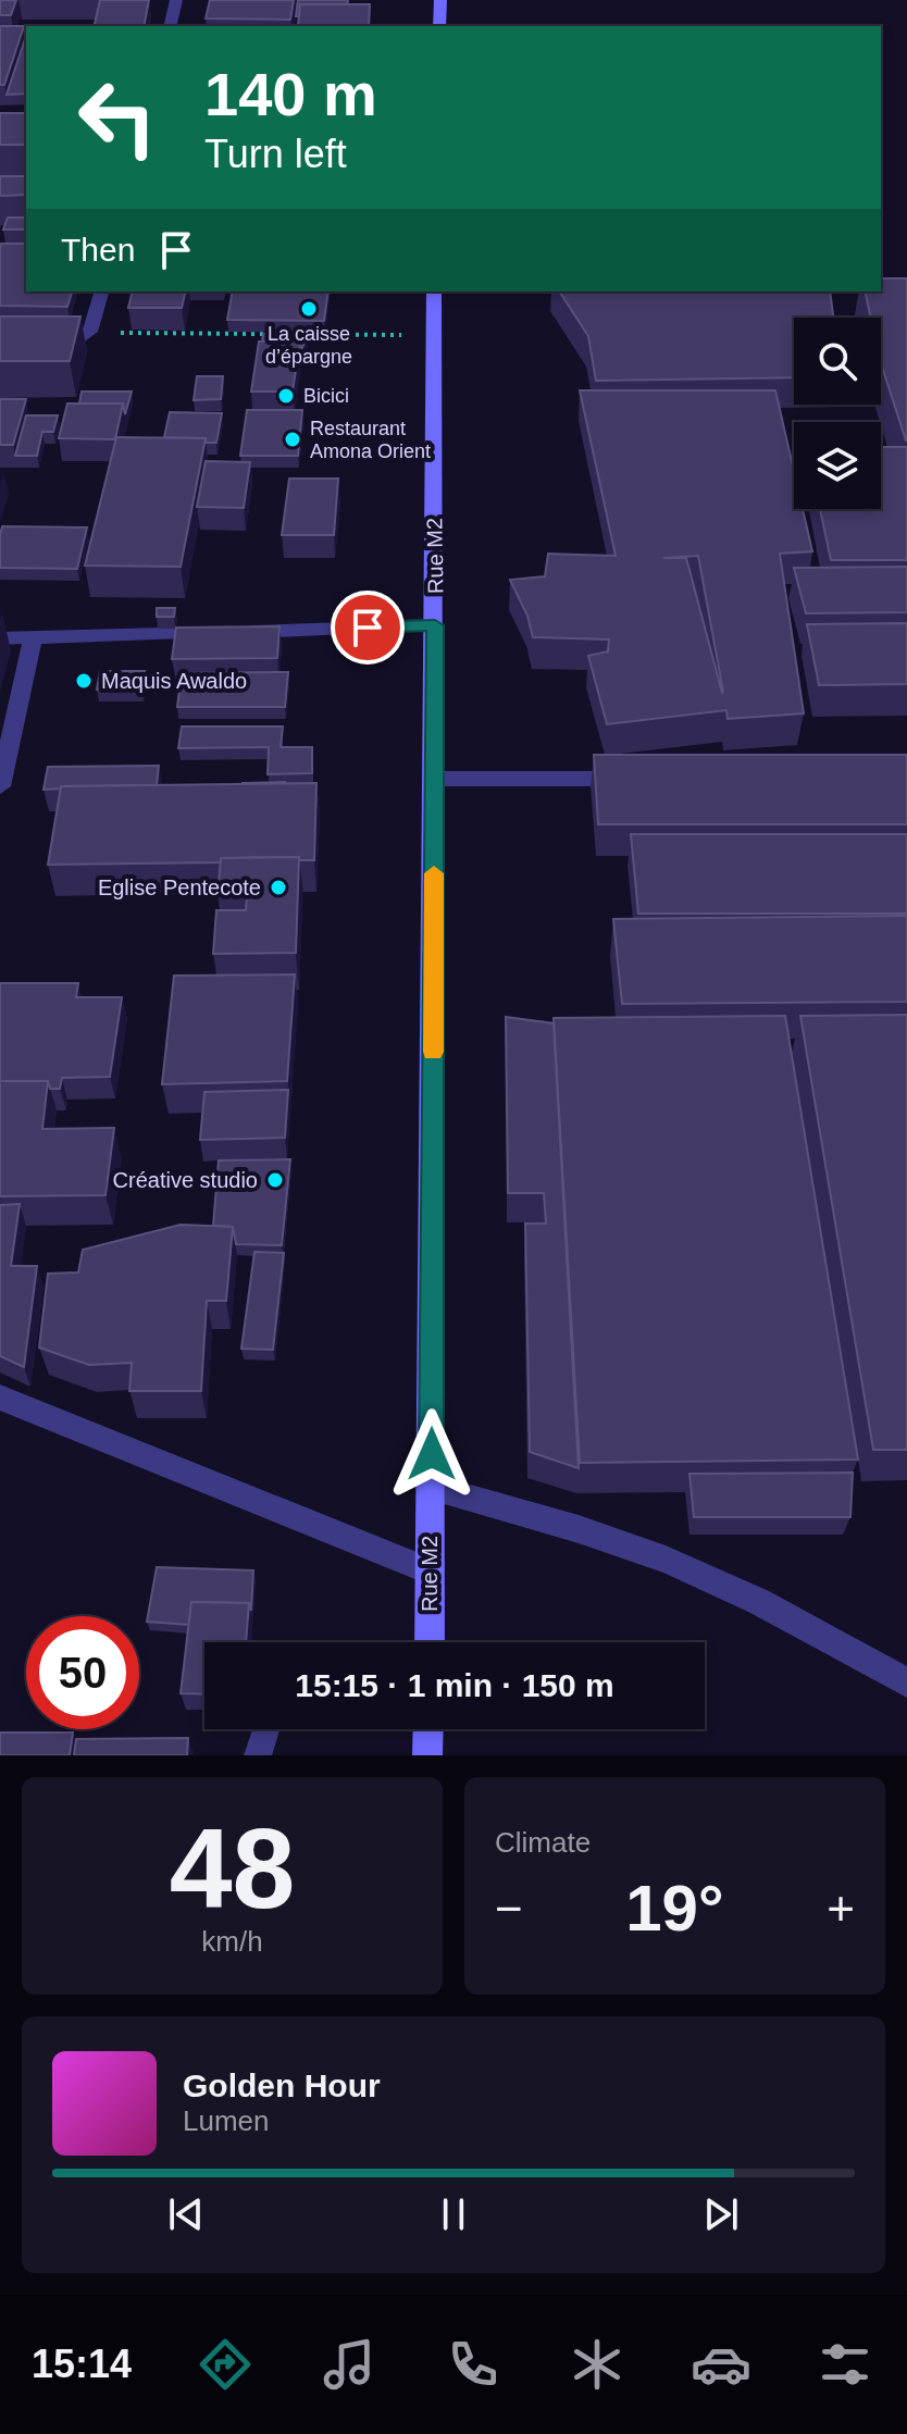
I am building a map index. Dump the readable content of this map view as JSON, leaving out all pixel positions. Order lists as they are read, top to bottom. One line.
{"streets":{"main road":["Rue M2"]},"places":["La caisse d’épargne","Bicici","Restaurant Amona Orient","Maquis Awaldo","Eglise Pentecote","Créative studio"],"page":{"turn":["140 m","Turn left"],"then":"Then","limit":"50","trip":"15:15 · 1 min · 150 m","tile":[["48","km/h"],"Climate"],"heat":["−","19°","+"],"song":["Golden Hour","Lumen"],"tabs":"15:14"}}
